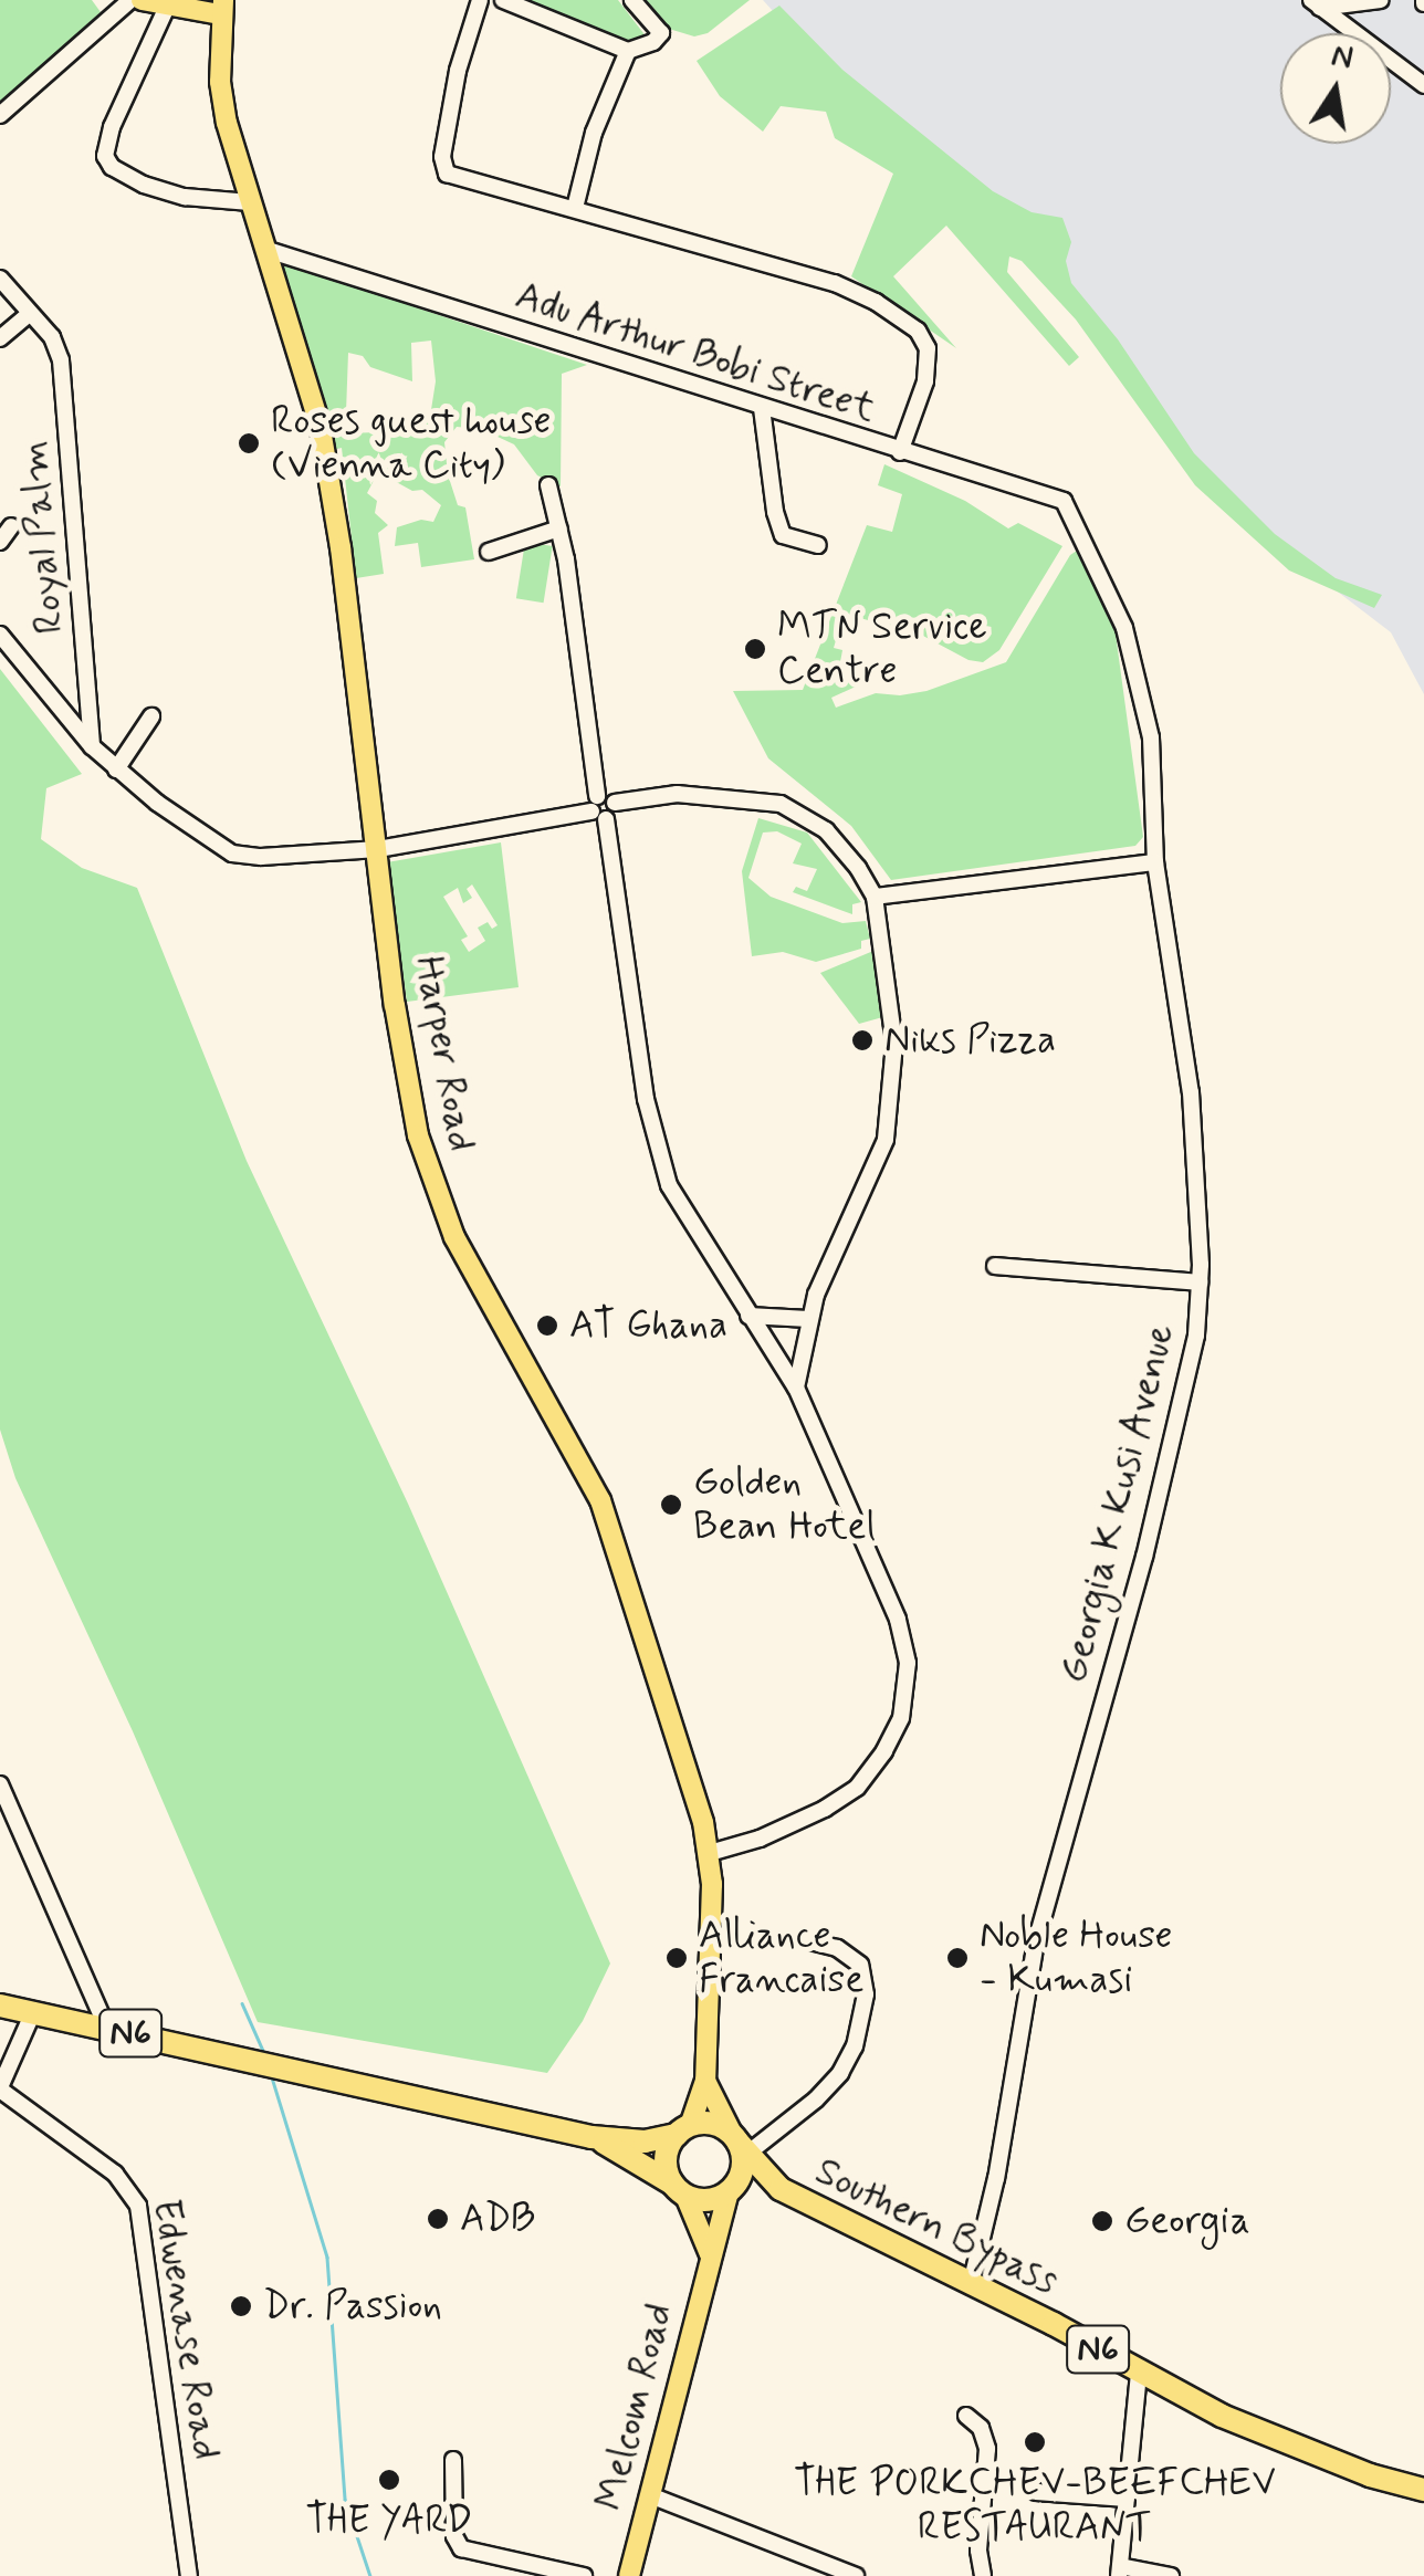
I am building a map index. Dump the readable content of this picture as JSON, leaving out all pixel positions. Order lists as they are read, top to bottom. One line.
{"streets":{"highway":["N6","Southern Bypass"],"main road":["Harper Road","Melcom Road"],"street":["Adu Arthur Bobi Street","Royal Palm","Georgia K Kusi Avenue","Edwenase Road"]},"crossings":[["Adu Arthur Bobi Street","Harper Road"],["Adu Arthur Bobi Street","Georgia K Kusi Avenue"],["Harper Road","N6"],["Harper Road","Southern Bypass"],["Harper Road","Melcom Road"],["Georgia K Kusi Avenue","Southern Bypass"],["N6","Southern Bypass"],["N6","Melcom Road"],["Southern Bypass","Melcom Road"]],"places":["Roses guest house (Vienna City)","MTN Service Centre","Niks Pizza","AT Ghana","Golden Bean Hotel","Alliance Francaise","Noble House - Kumasi","ADB","Georgia","Dr. Passion","THE PORKCHEV-BEEFCHEV RESTAURANT","THE YARD"],"north":"top"}
